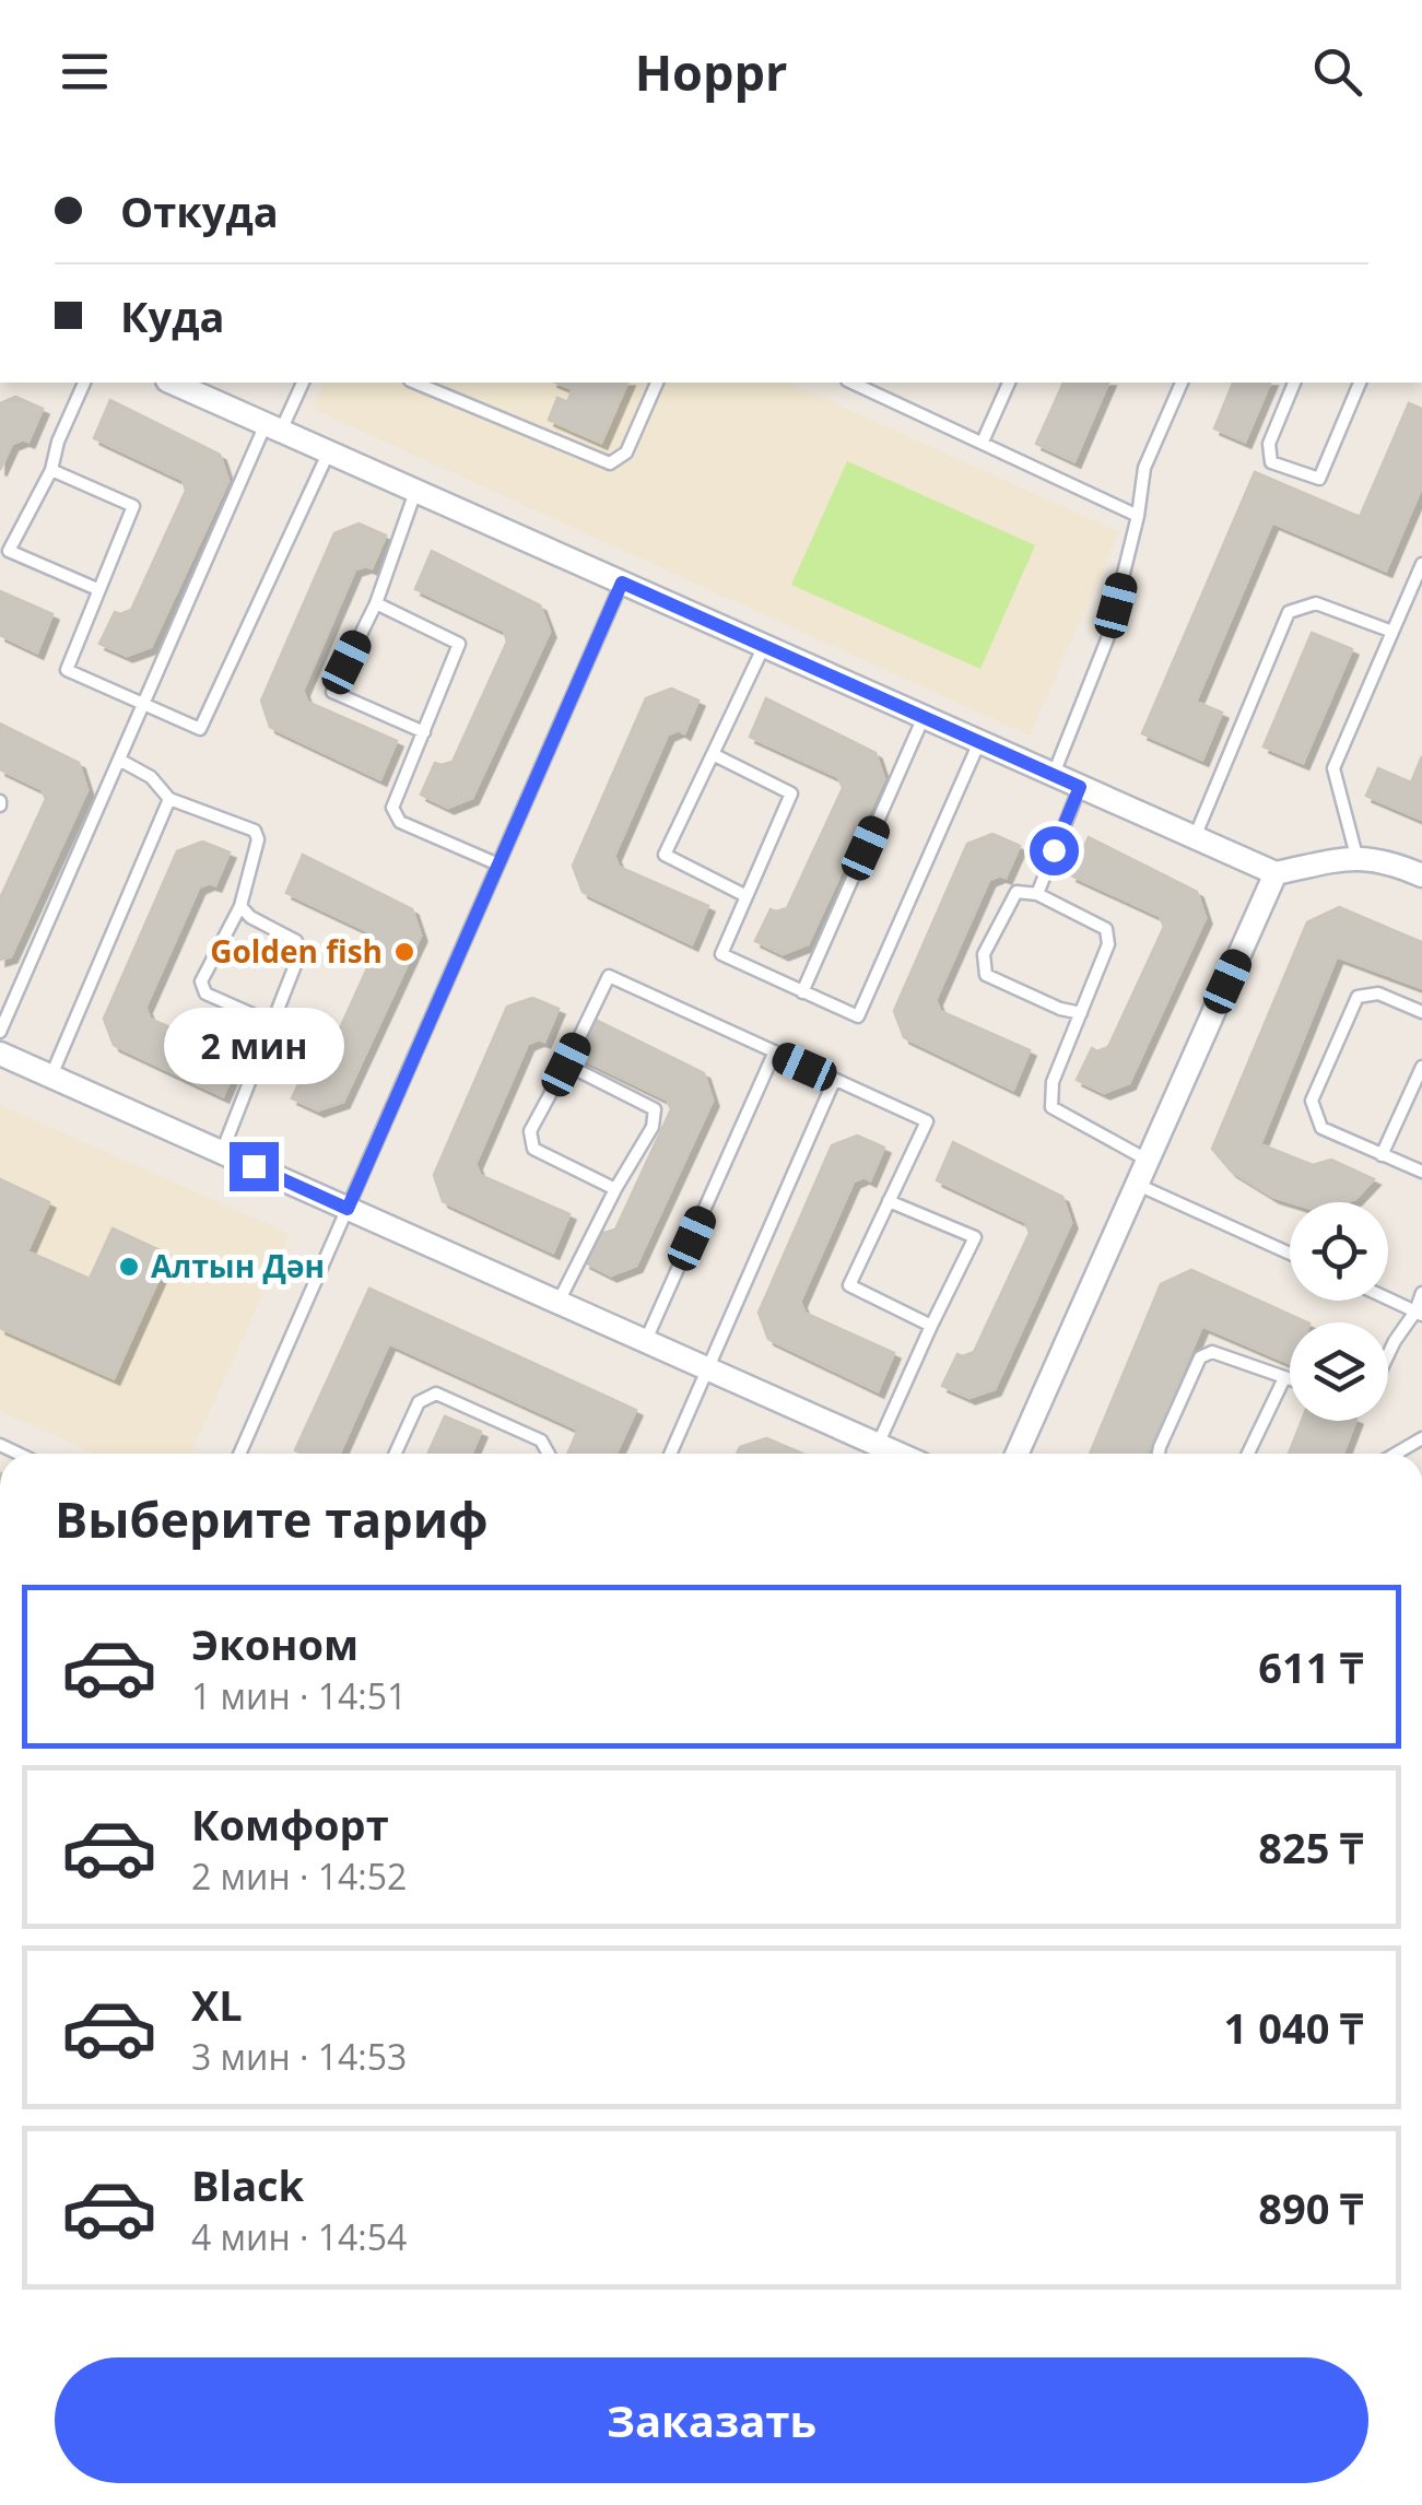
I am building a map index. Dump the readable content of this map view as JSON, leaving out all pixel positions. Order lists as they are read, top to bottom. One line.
{"places":["Golden fish","Алтын Дән"],"page":{"header":"Hoppr","banner":["Откуда","Куда"],"bubble":"2 мин","heading":"Выберите тариф","list":[{"name":"Эконом","note":"1 мин · 14:51","value":"611 ₸"},{"name":"Комфорт","note":"2 мин · 14:52","value":"825 ₸"},{"name":"XL","note":"3 мин · 14:53","value":"1 040 ₸"},{"name":"Black","note":"4 мин · 14:54","value":"890 ₸"}],"buttons":"Заказать"}}
